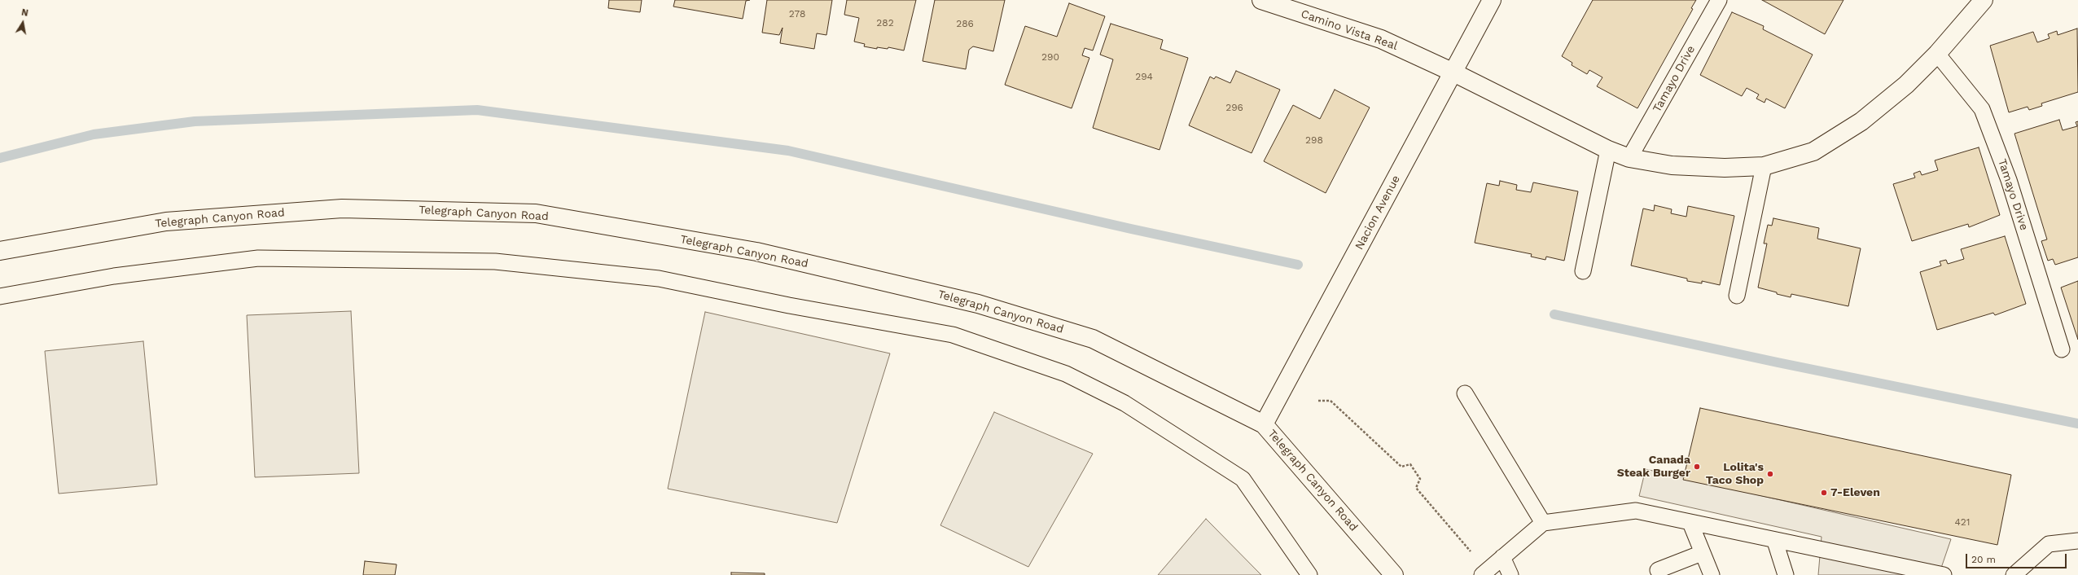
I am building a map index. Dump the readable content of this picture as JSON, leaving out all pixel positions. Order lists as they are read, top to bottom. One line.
{"streets":{"street":["Camino Vista Real","Nacion Avenue","Telegraph Canyon Road"],"lane":["Tamayo Drive"]},"crossings":[["Camino Vista Real","Nacion Avenue"],["Nacion Avenue","Telegraph Canyon Road"]],"places":["Canada Steak Burger","Lolita's Taco Shop","7-Eleven"],"house_numbers":["278","282","286","290","294","296","298","421"],"scale_bar":"20 m","north":"top"}
